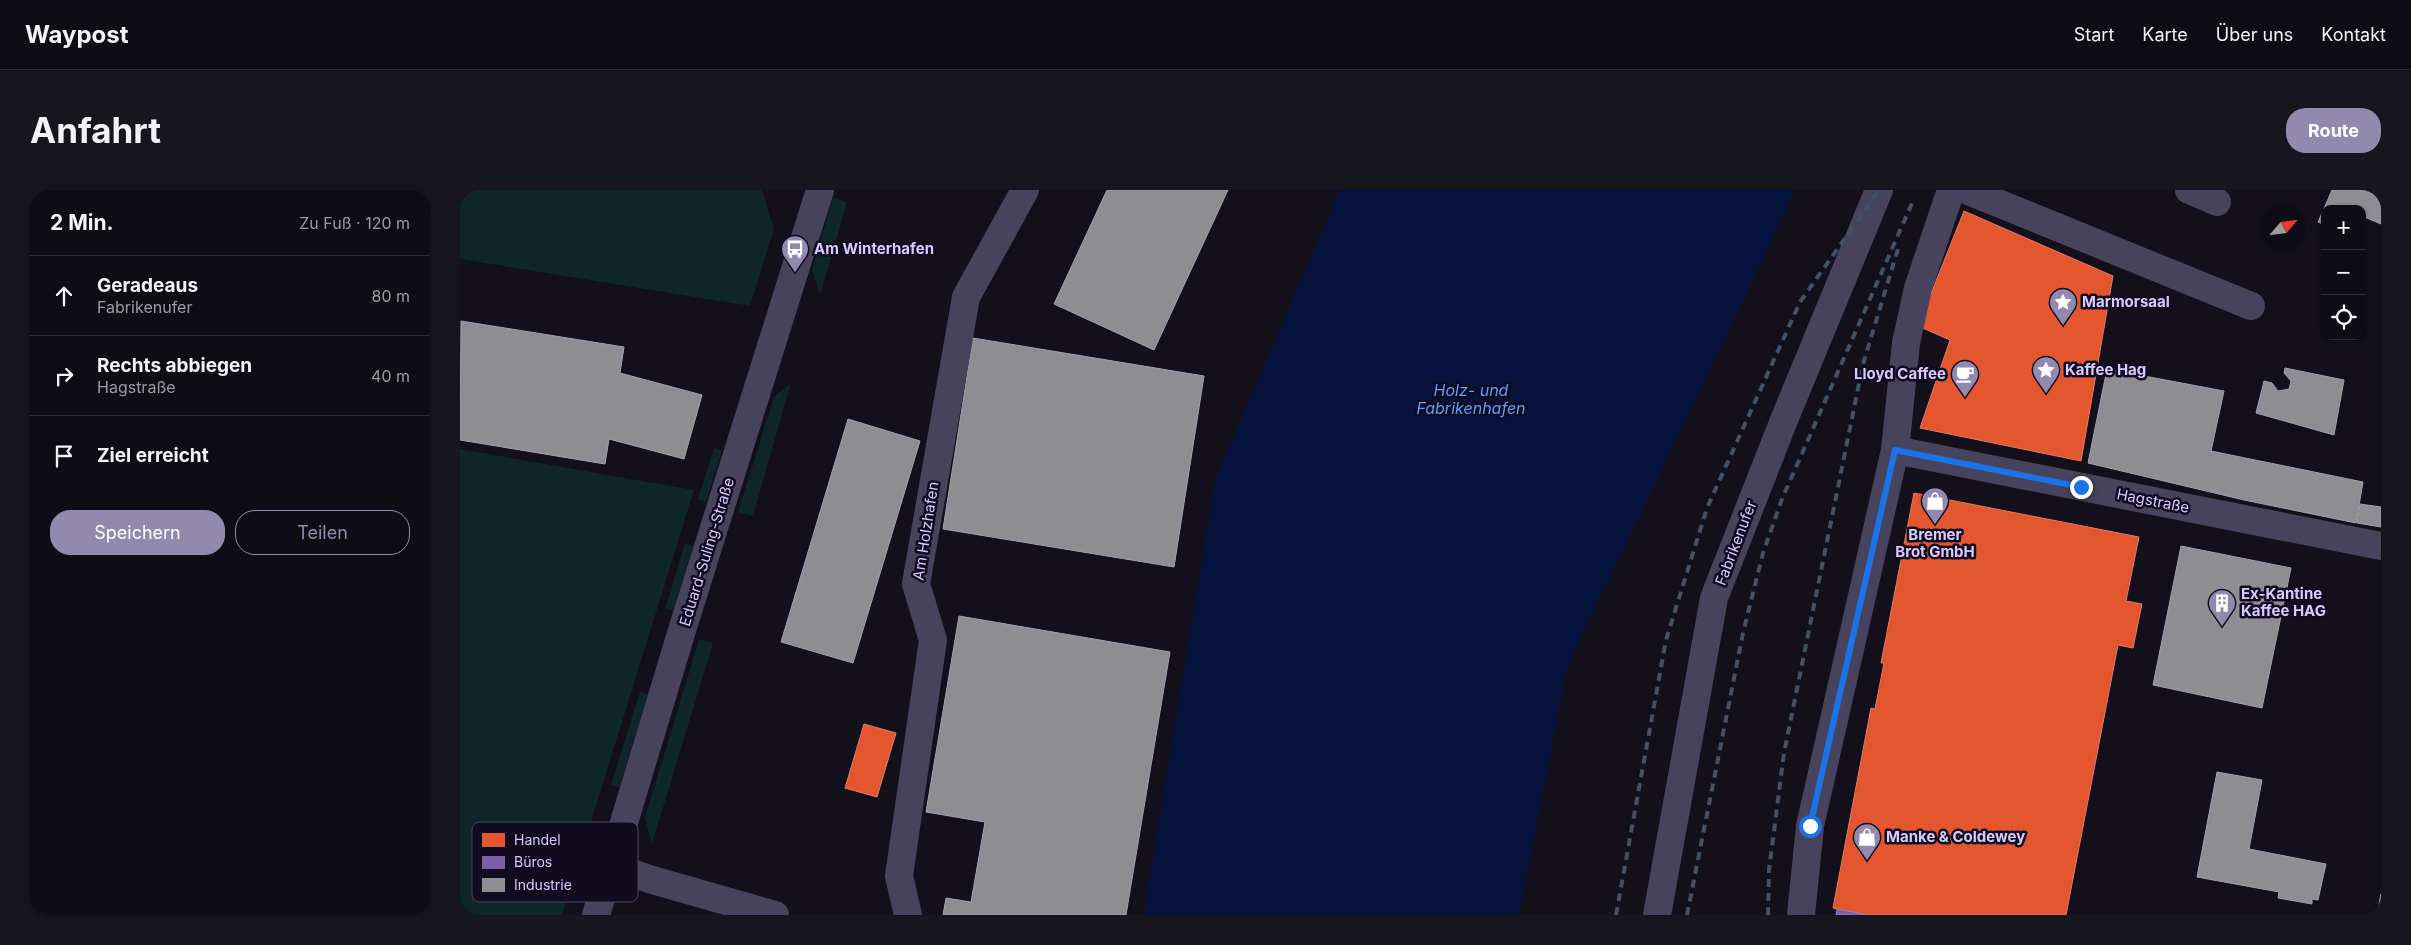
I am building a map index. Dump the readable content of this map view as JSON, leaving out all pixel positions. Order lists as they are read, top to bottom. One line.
{"streets":{"street":["Hagstraße","Am Holzhafen","Fabrikenufer","Eduard-Suling-Straße"]},"water":["Holz- und Fabrikenhafen"],"places":{"bus stop":["Am Winterhafen"],"place":["Marmorsaal","Kaffee Hag"],"cafe":["Lloyd Caffee"],"shop":["Bremer Brot GmbH","Manke & Coldewey"],"building":["Ex-Kantine Kaffee HAG"]},"legend":["Handel","Büros","Industrie"],"north":"top right","page":{"header":"Waypost","nav":["Start","Karte","Über uns","Kontakt"],"buttons":["Route",["Speichern","Teilen"]],"title":"Anfahrt","heading":["2 Min.","Zu Fuß · 120 m"],"map_buttons":["+","−"],"list":[["Geradeaus","Fabrikenufer","80 m"],["Rechts abbiegen","Hagstraße","40 m"],"Ziel erreicht"]}}
